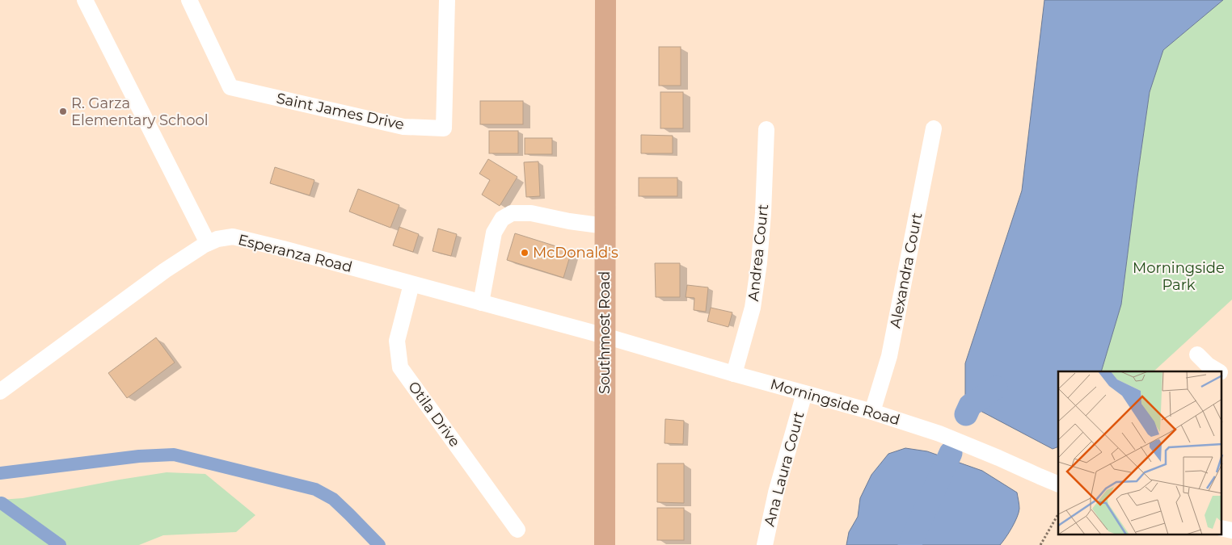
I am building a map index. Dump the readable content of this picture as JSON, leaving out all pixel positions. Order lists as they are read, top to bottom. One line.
{"streets":{"main road":["Southmost Road"],"street":["Saint James Drive","Andrea Court","Esperanza Road","Alexandra Court","Morningside Road","Otila Drive","Ana Laura Court"]},"crossings":[["Andrea Court","Morningside Road"],["Esperanza Road","Southmost Road"],["Esperanza Road","Morningside Road"],["Esperanza Road","Otila Drive"],["Alexandra Court","Morningside Road"],["Southmost Road","Morningside Road"],["Morningside Road","Ana Laura Court"]],"parks":["Morningside Park"],"places":["R. Garza Elementary School","McDonald's"]}
